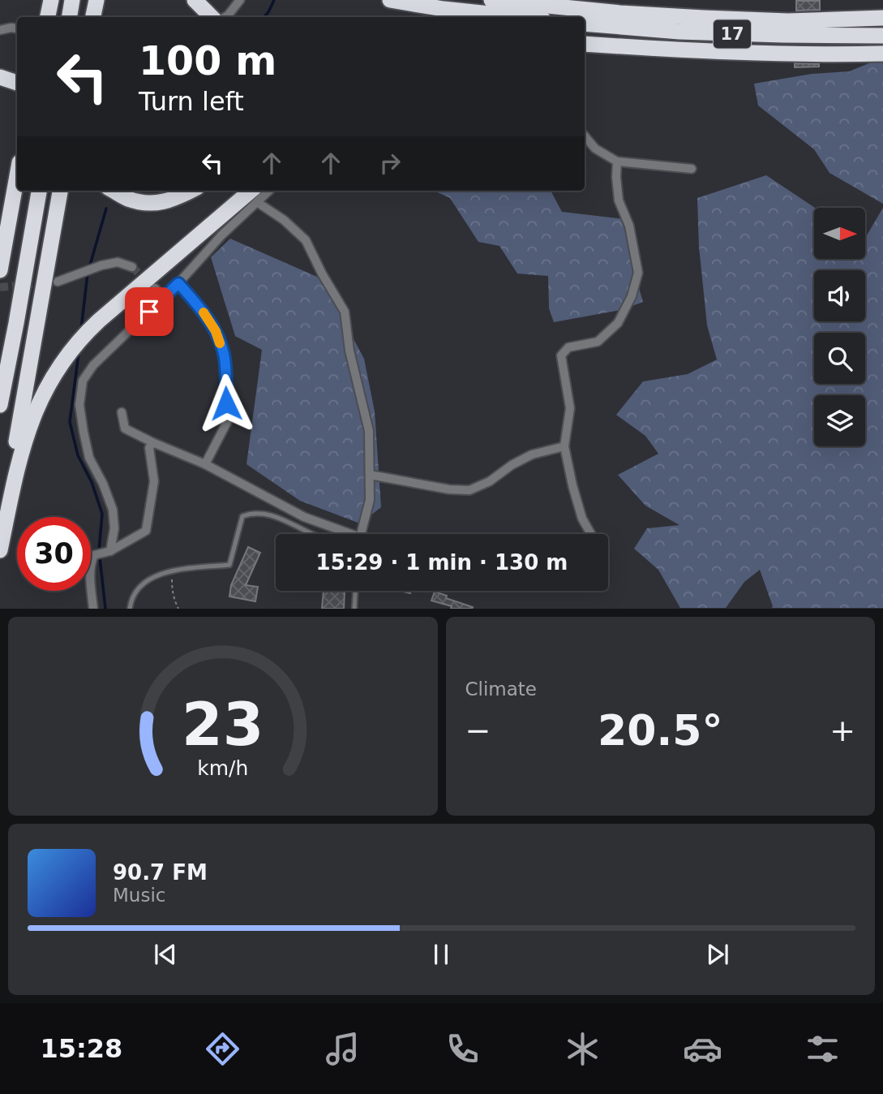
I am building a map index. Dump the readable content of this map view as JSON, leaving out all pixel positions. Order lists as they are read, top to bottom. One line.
{"streets":{"highway":["17"]},"north":"right","page":{"turn":["100 m","Turn left"],"limit":"30","trip":"15:29 · 1 min · 130 m","tile":"Climate","heat":["−","20.5°","+"],"song":["90.7 FM","Music"],"tabs":"15:28","gauge":["23","km/h"]}}
